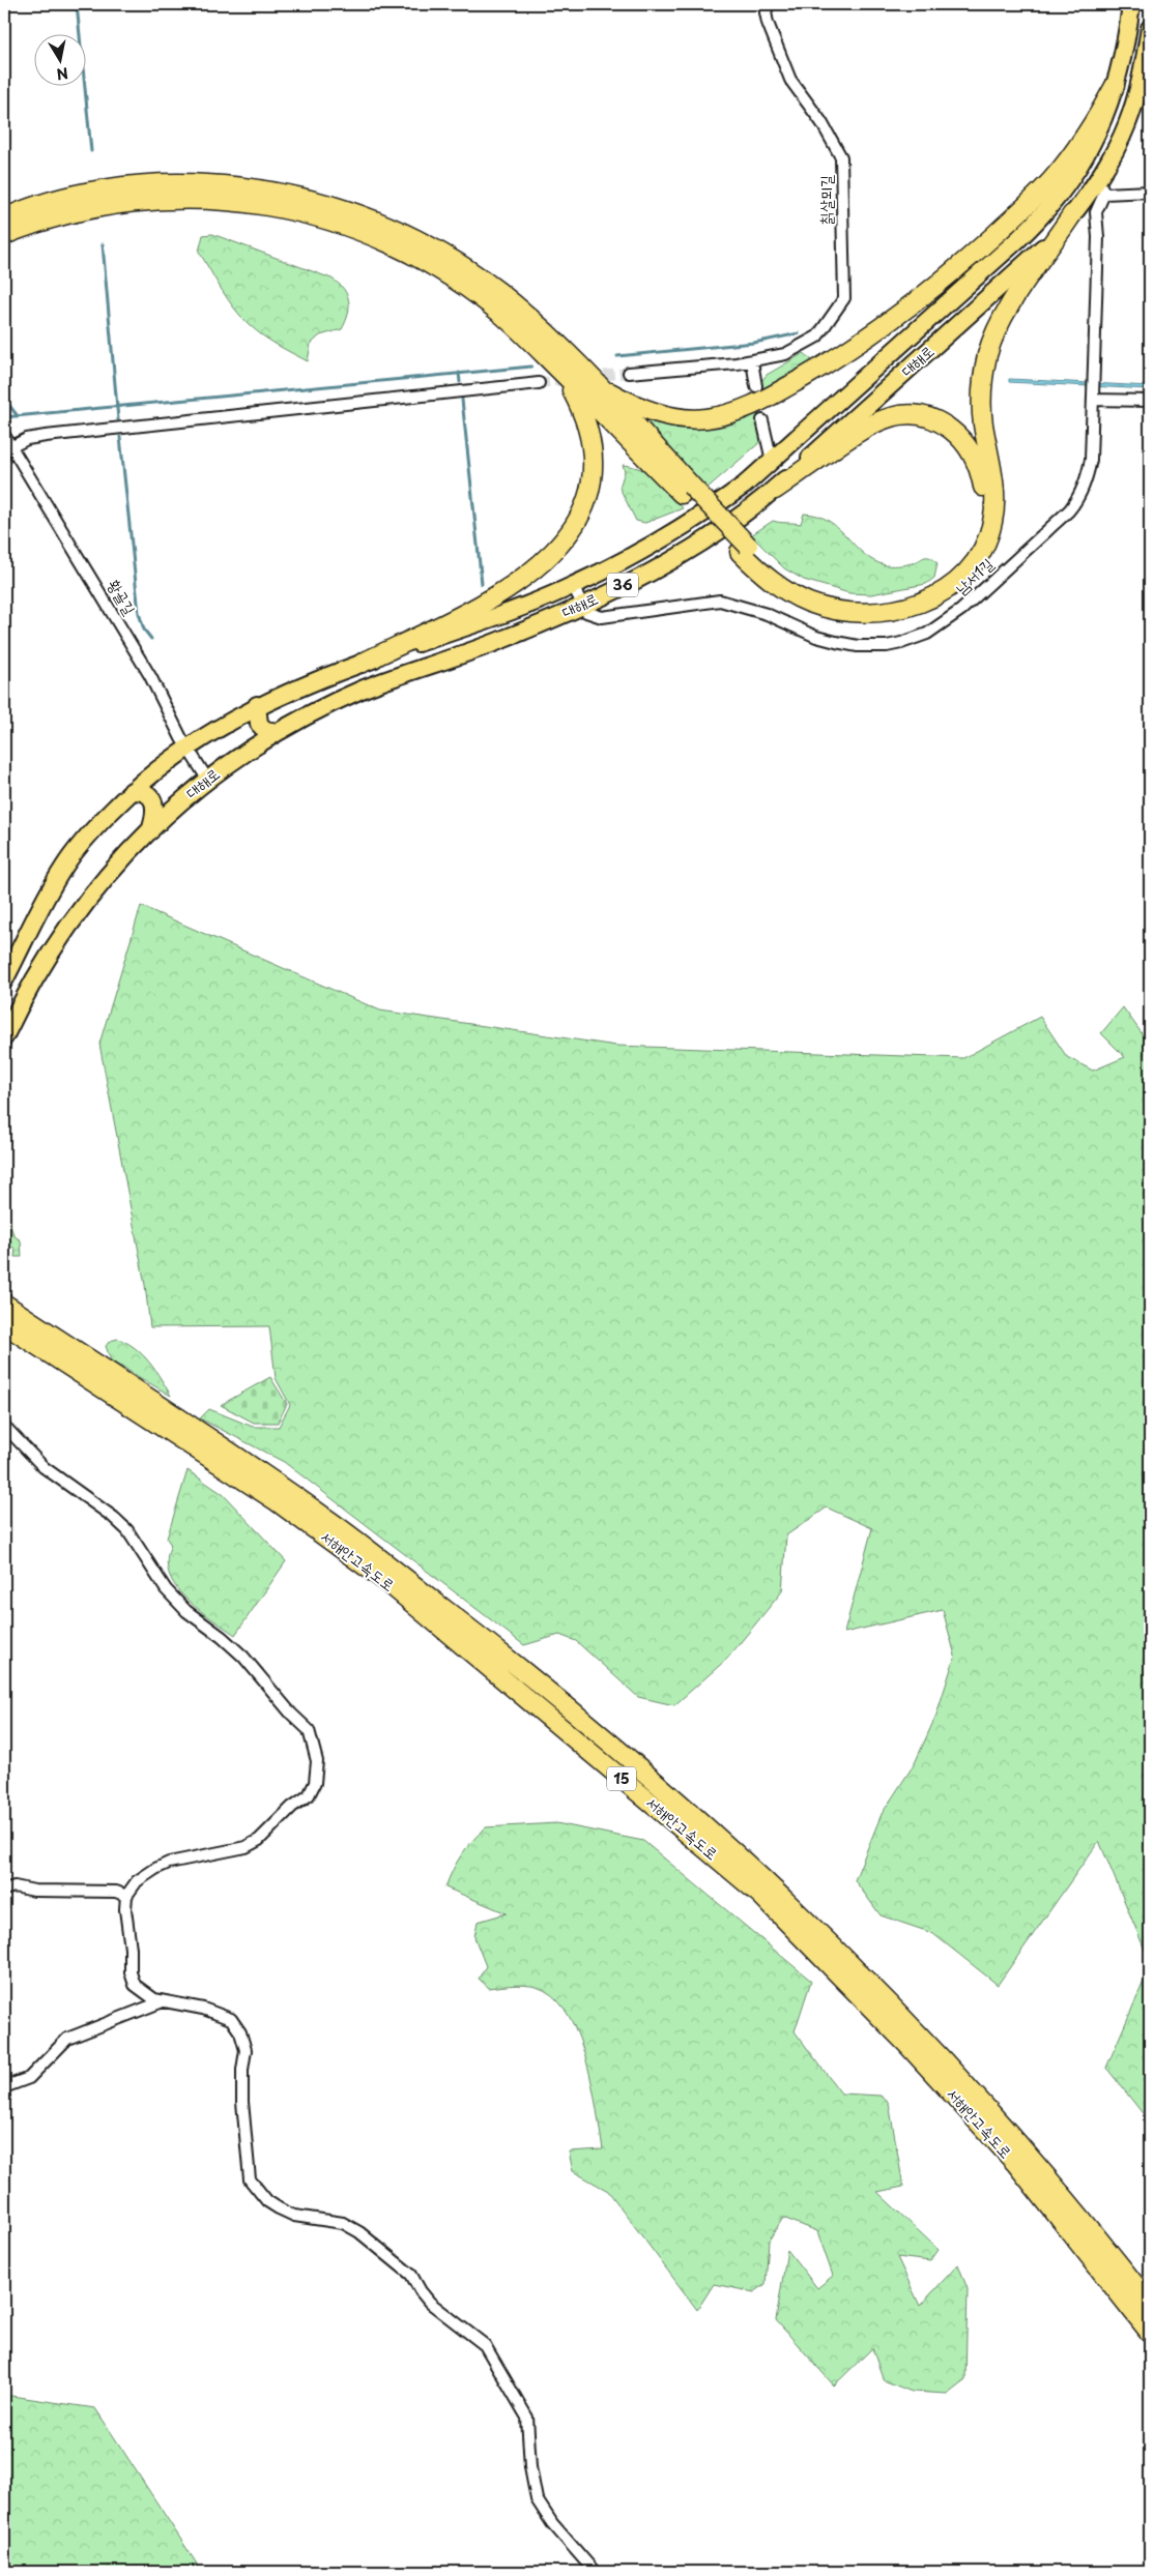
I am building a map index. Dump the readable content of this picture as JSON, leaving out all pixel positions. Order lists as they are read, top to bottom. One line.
{"streets":{"highway":["대해로","36","서해안고속도로","15"],"street":["칡살뫼길","남서1길","황골길"]},"crossings":[["대해로","남서1길"],["대해로","황골길"]],"north":"bottom"}
